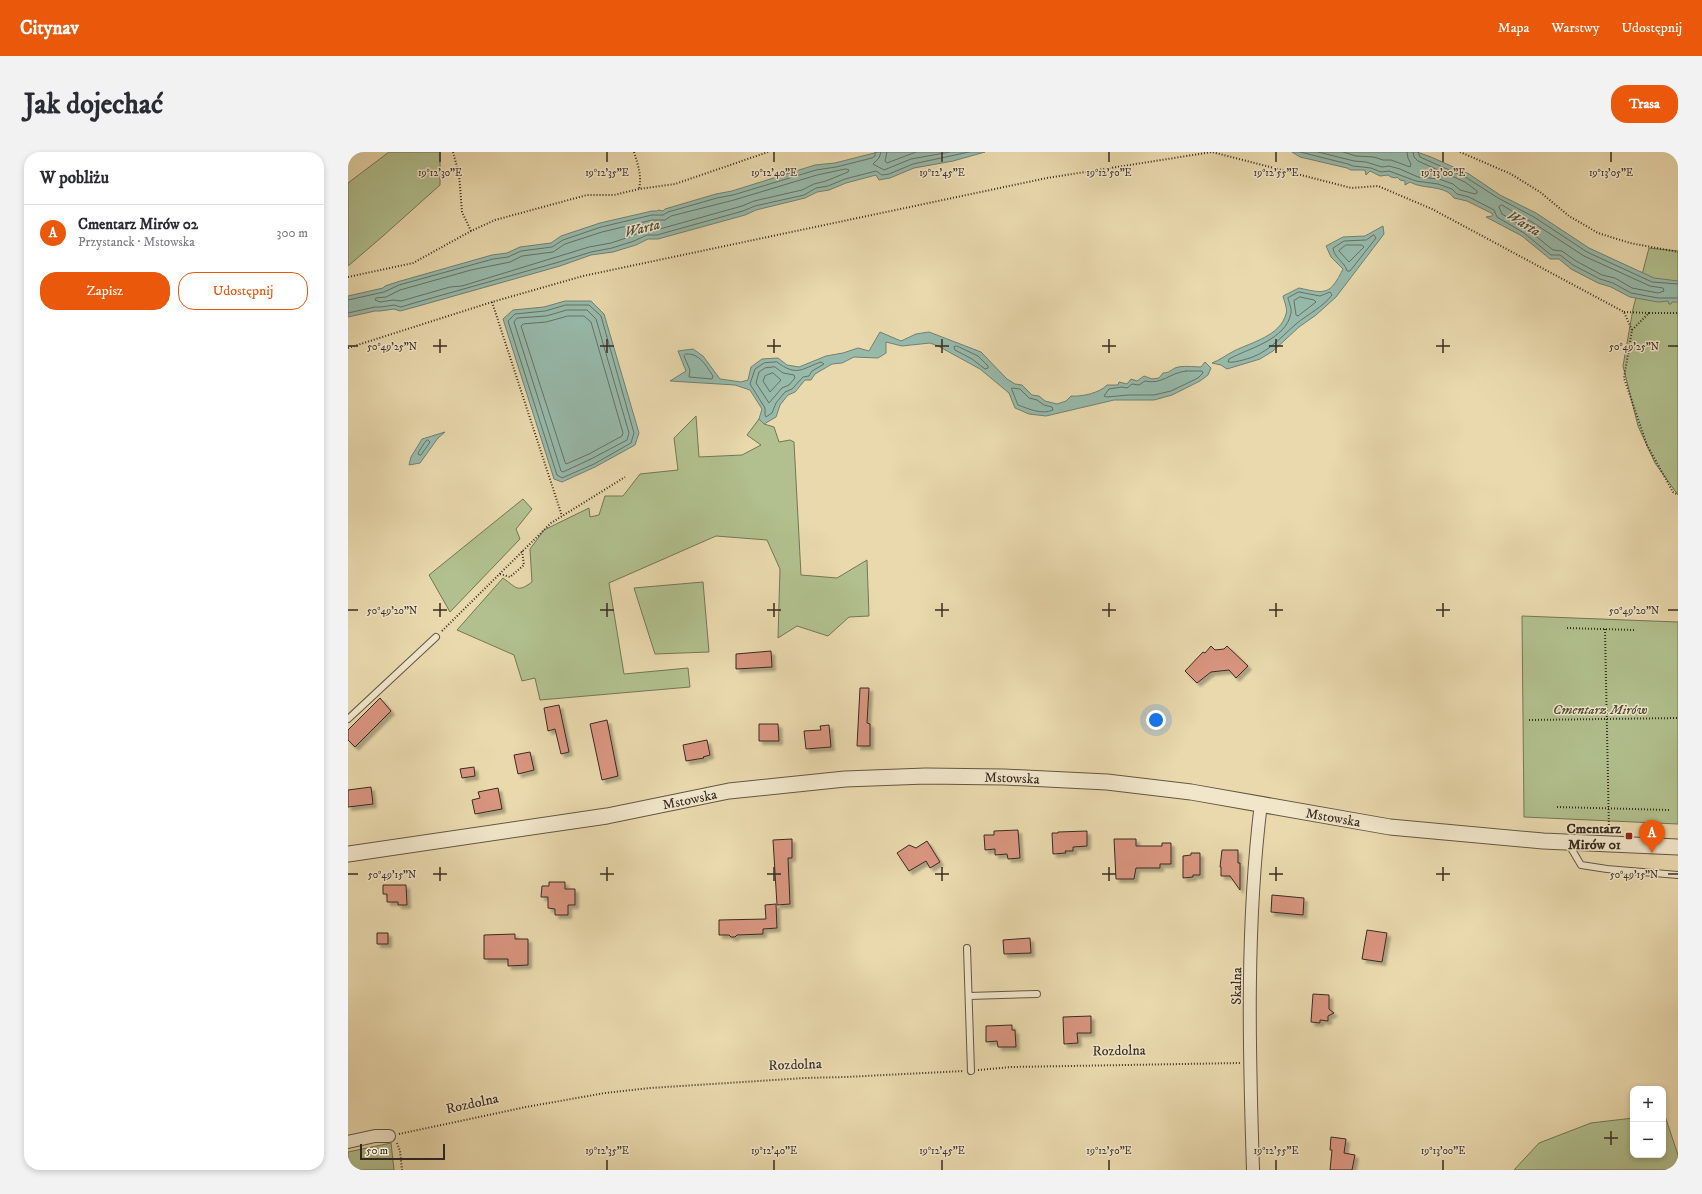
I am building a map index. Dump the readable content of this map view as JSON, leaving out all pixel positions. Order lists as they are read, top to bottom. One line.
{"streets":{"street":["Mstowska","Skalna"],"path":["Rozdolna"]},"crossings":[["Mstowska","Skalna"],["Skalna","Rozdolna"]],"water":["Warta"],"parks":["Cmentarz Mirów"],"places":{"transit":["Cmentarz Mirów 01"]},"scale_bar":"50 m","page":{"header":"Citynav","nav":["Mapa","Warstwy","Udostępnij"],"buttons":["Trasa",["Zapisz","Udostępnij"]],"title":"Jak dojechać","heading":"W pobliżu","list":[{"mark":"A","name":"Cmentarz Mirów 02","note":"Przystanek · Mstowska","value":"300 m"}],"pins":"A","map_buttons":["+","−"],"scale":"50 m"},"coordinates":["19°12'30\"E","19°12'35\"E","19°12'40\"E","19°12'45\"E","19°12'50\"E","19°12'55\"E","19°13'00\"E","19°13'05\"E","50°49'25\"N","50°49'20\"N","50°49'15\"N"]}
